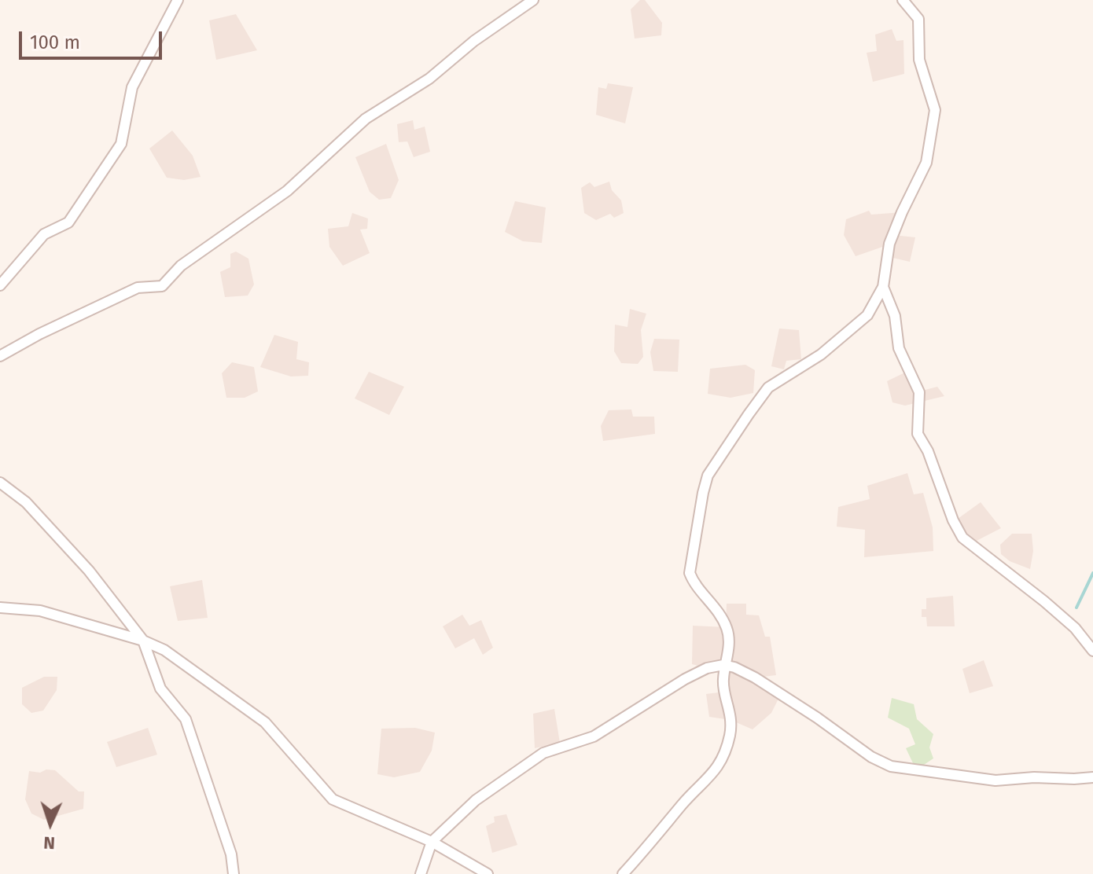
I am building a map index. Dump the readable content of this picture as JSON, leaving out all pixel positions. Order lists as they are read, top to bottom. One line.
{"scale_bar":"100 m","north":"bottom"}
